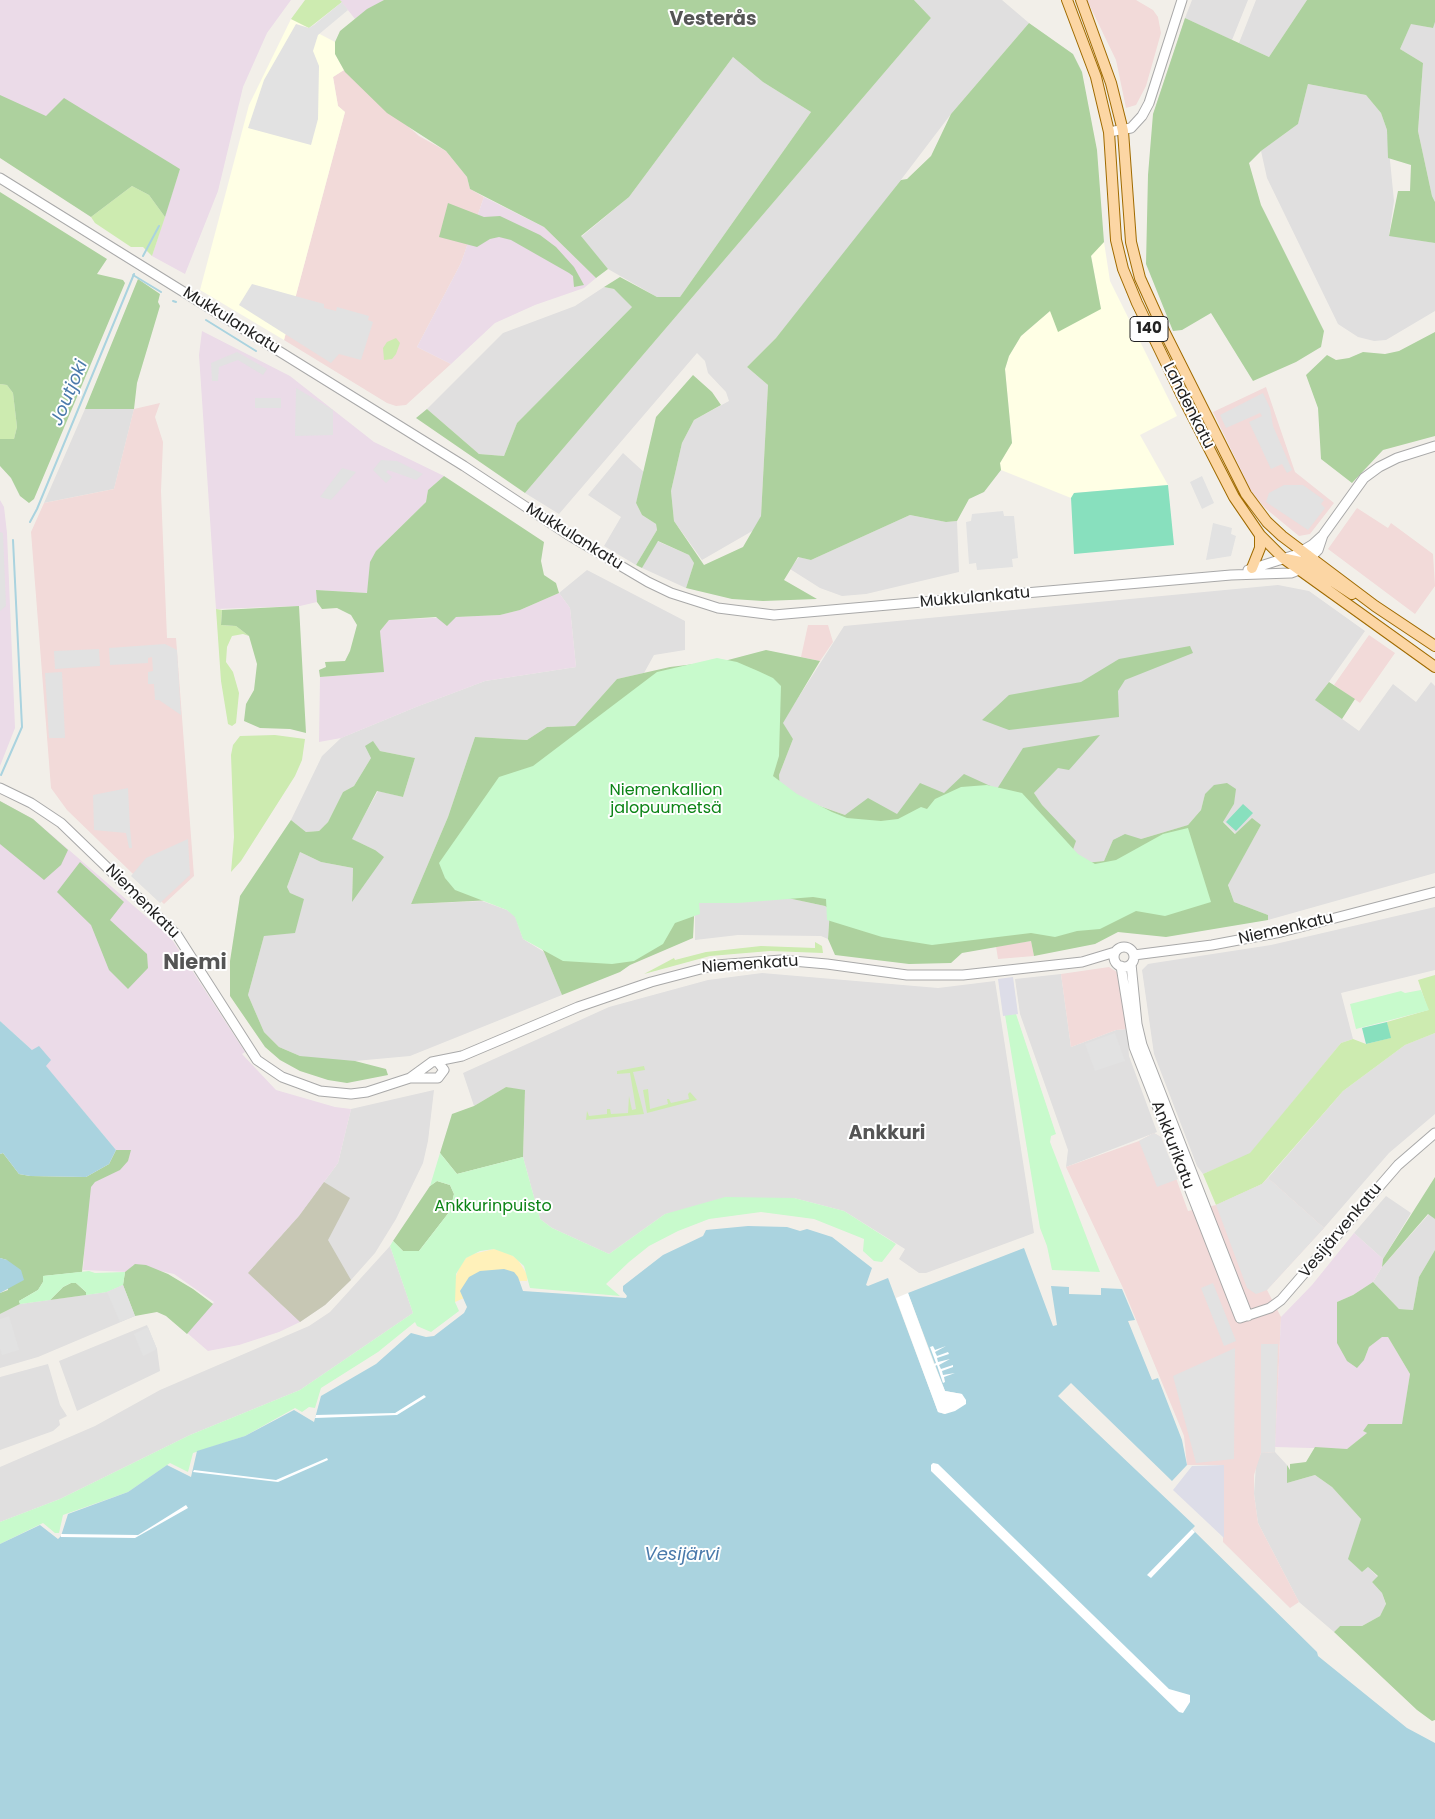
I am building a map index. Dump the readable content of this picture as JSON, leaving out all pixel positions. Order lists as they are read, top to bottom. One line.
{"streets":{"main road":["140","Lahdenkatu"],"street":["Mukkulankatu","Niemenkatu","Ankkurikatu","Vesijärvenkatu"]},"crossings":[["Mukkulankatu","Lahdenkatu"],["Niemenkatu","Ankkurikatu"],["Ankkurikatu","Vesijärvenkatu"]],"districts":["Vesterås","Niemi","Ankkuri"],"water":["Joutjoki","Vesijärvi"],"parks":["Niemenkallion jalopuumetsä","Ankkurinpuisto"]}
